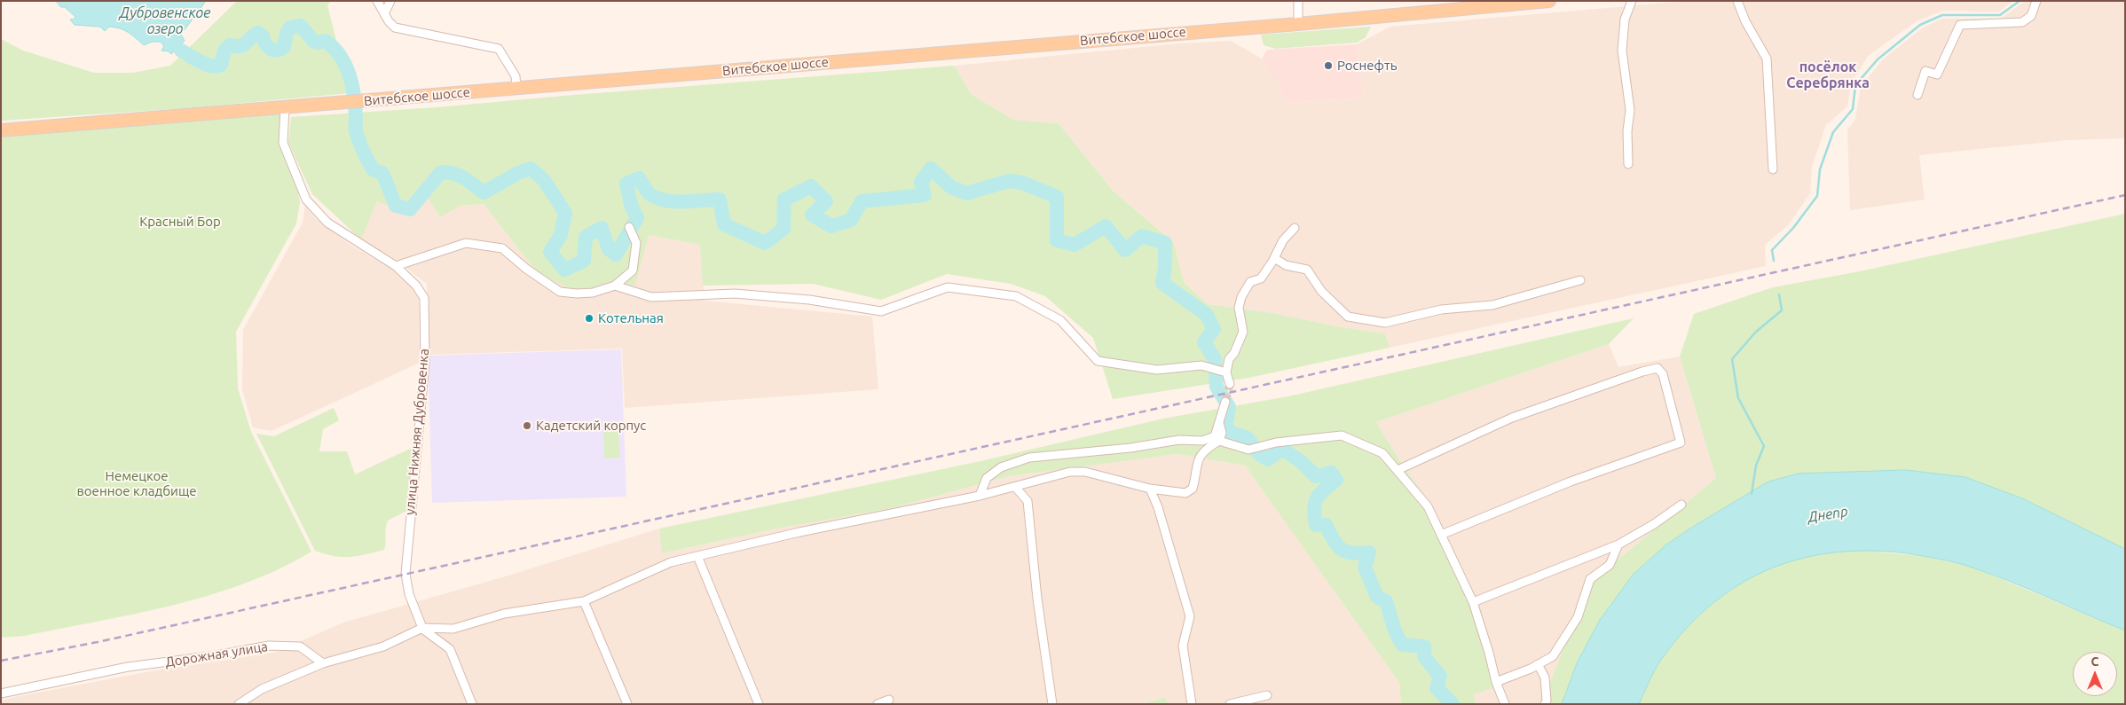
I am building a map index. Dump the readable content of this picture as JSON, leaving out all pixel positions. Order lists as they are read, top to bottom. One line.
{"streets":{"main road":["Витебское шоссе"],"street":["улица Нижняя Дубровенка","Дорожная улица"]},"crossings":[["Витебское шоссе","улица Нижняя Дубровенка"]],"districts":["посёлок Серебрянка"],"water":["Дубровенское озеро","Днепр"],"parks":["Красный Бор","Немецкое военное кладбище"],"places":["Роснефть","Котельная","Кадетский корпус"],"north":"top"}
